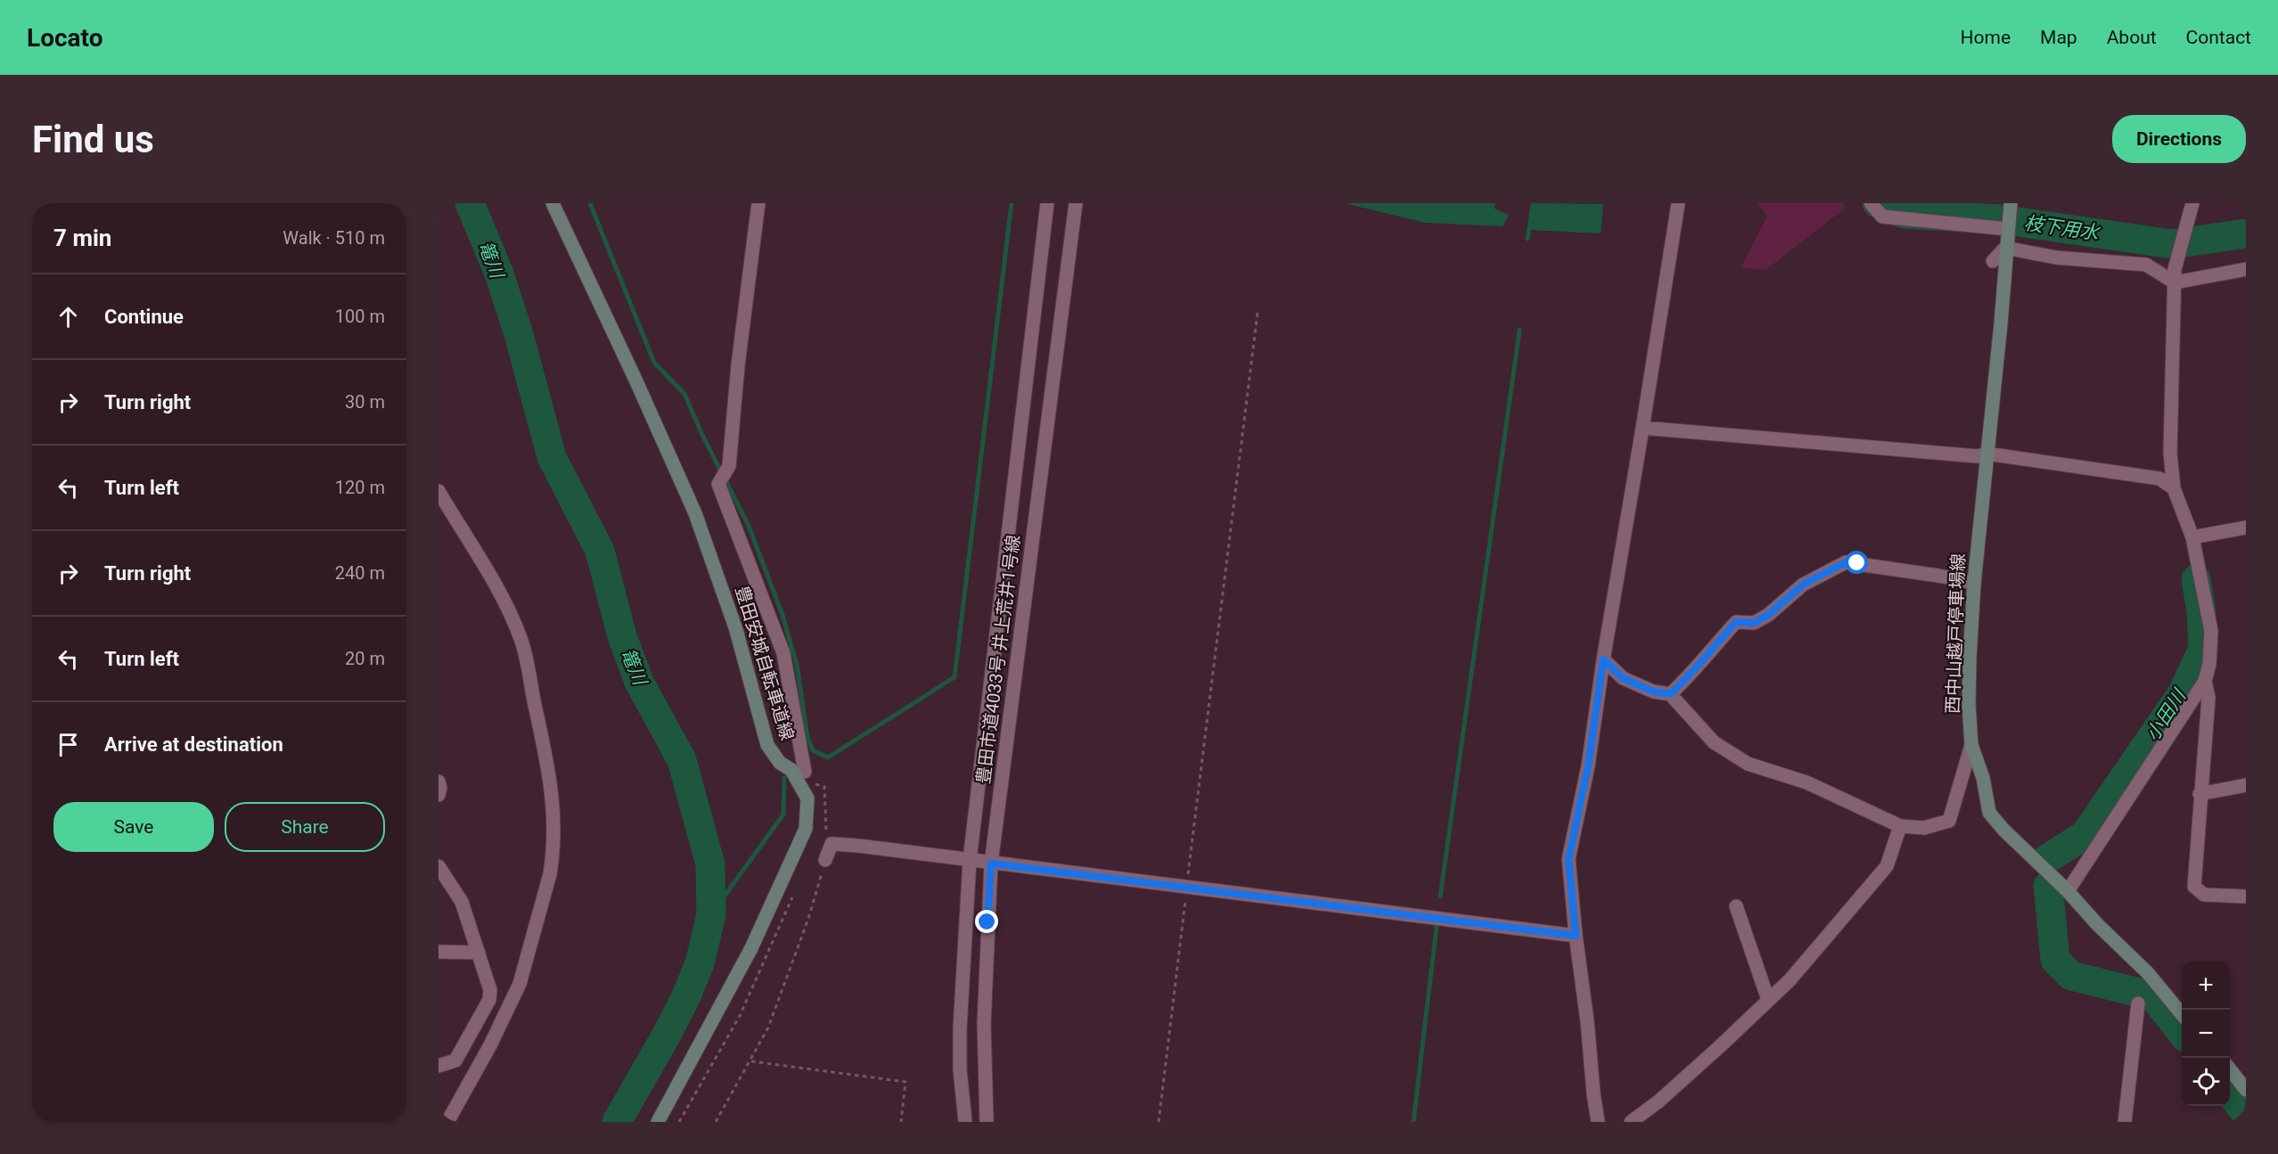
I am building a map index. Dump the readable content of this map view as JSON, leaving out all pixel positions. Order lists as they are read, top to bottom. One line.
{"streets":{"main road":["西中山越戸停車場線","豊田安城自転車道線"],"street":["豊田市道4033号 井上荒井1号線"]},"water":["枝下用水","篭川","小田川"],"page":{"header":"Locato","nav":["Home","Map","About","Contact"],"buttons":["Directions",["Save","Share"]],"title":"Find us","heading":["7 min","Walk · 510 m"],"list":[["Continue","100 m"],["Turn right","30 m"],["Turn left","120 m"],["Turn right","240 m"],["Turn left","20 m"],"Arrive at destination"],"map_buttons":["+","−"]}}
